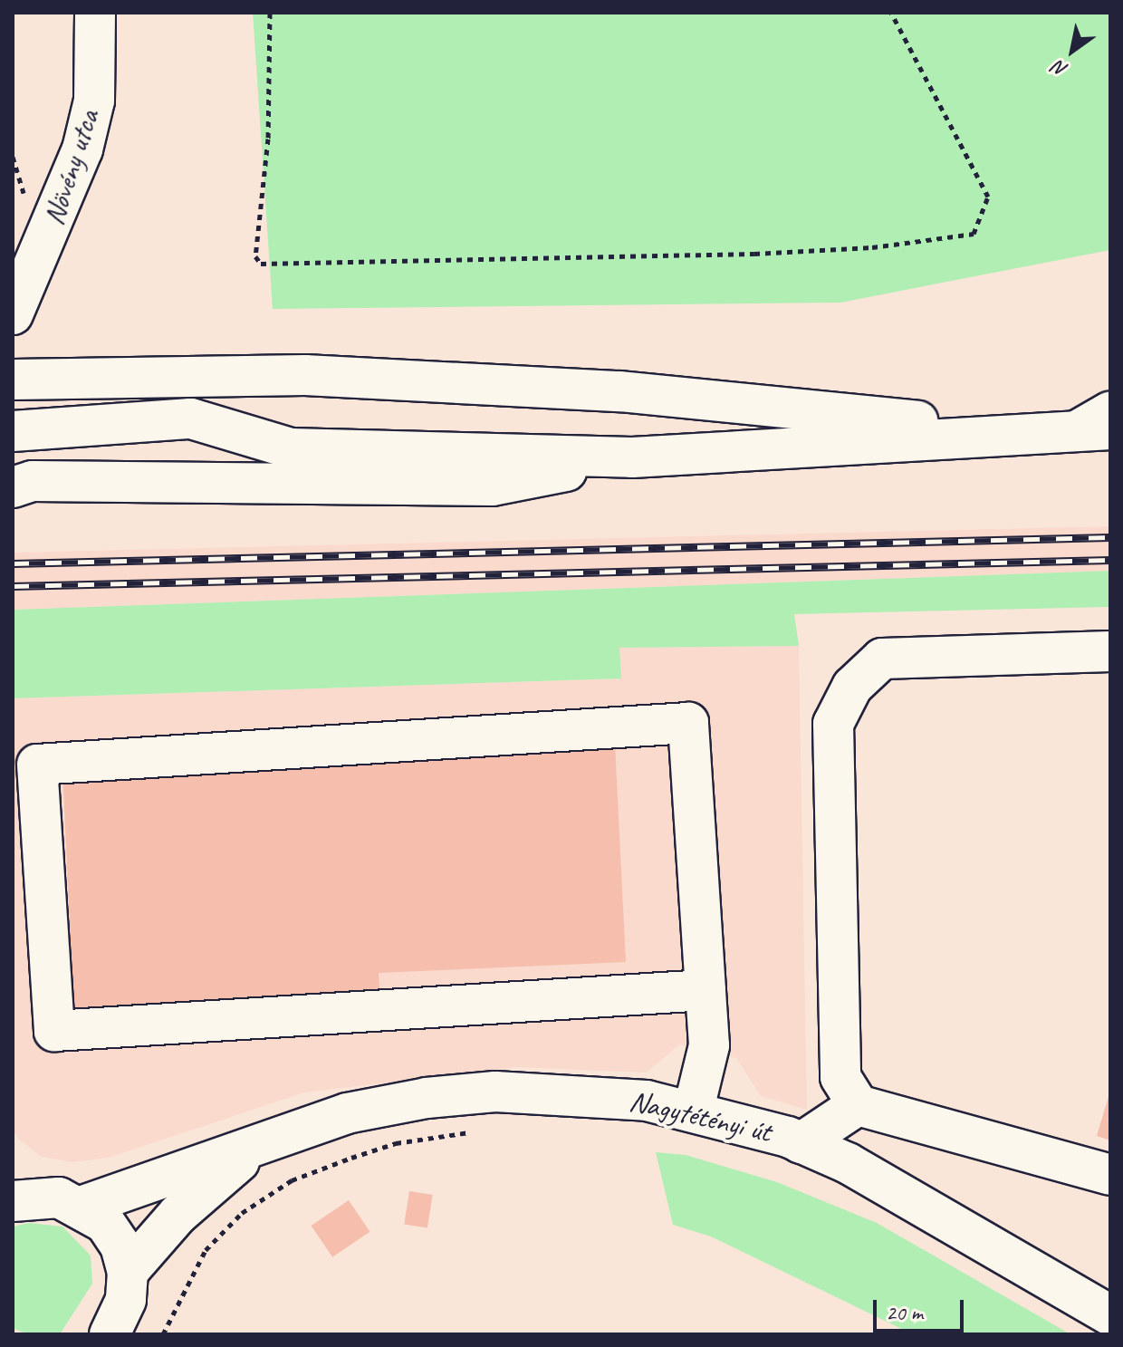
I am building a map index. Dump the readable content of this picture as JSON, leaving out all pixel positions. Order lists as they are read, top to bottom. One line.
{"streets":{"main road":["Növény utca","Nagytétényi út"]},"scale_bar":"20 m","north":"bottom left"}
